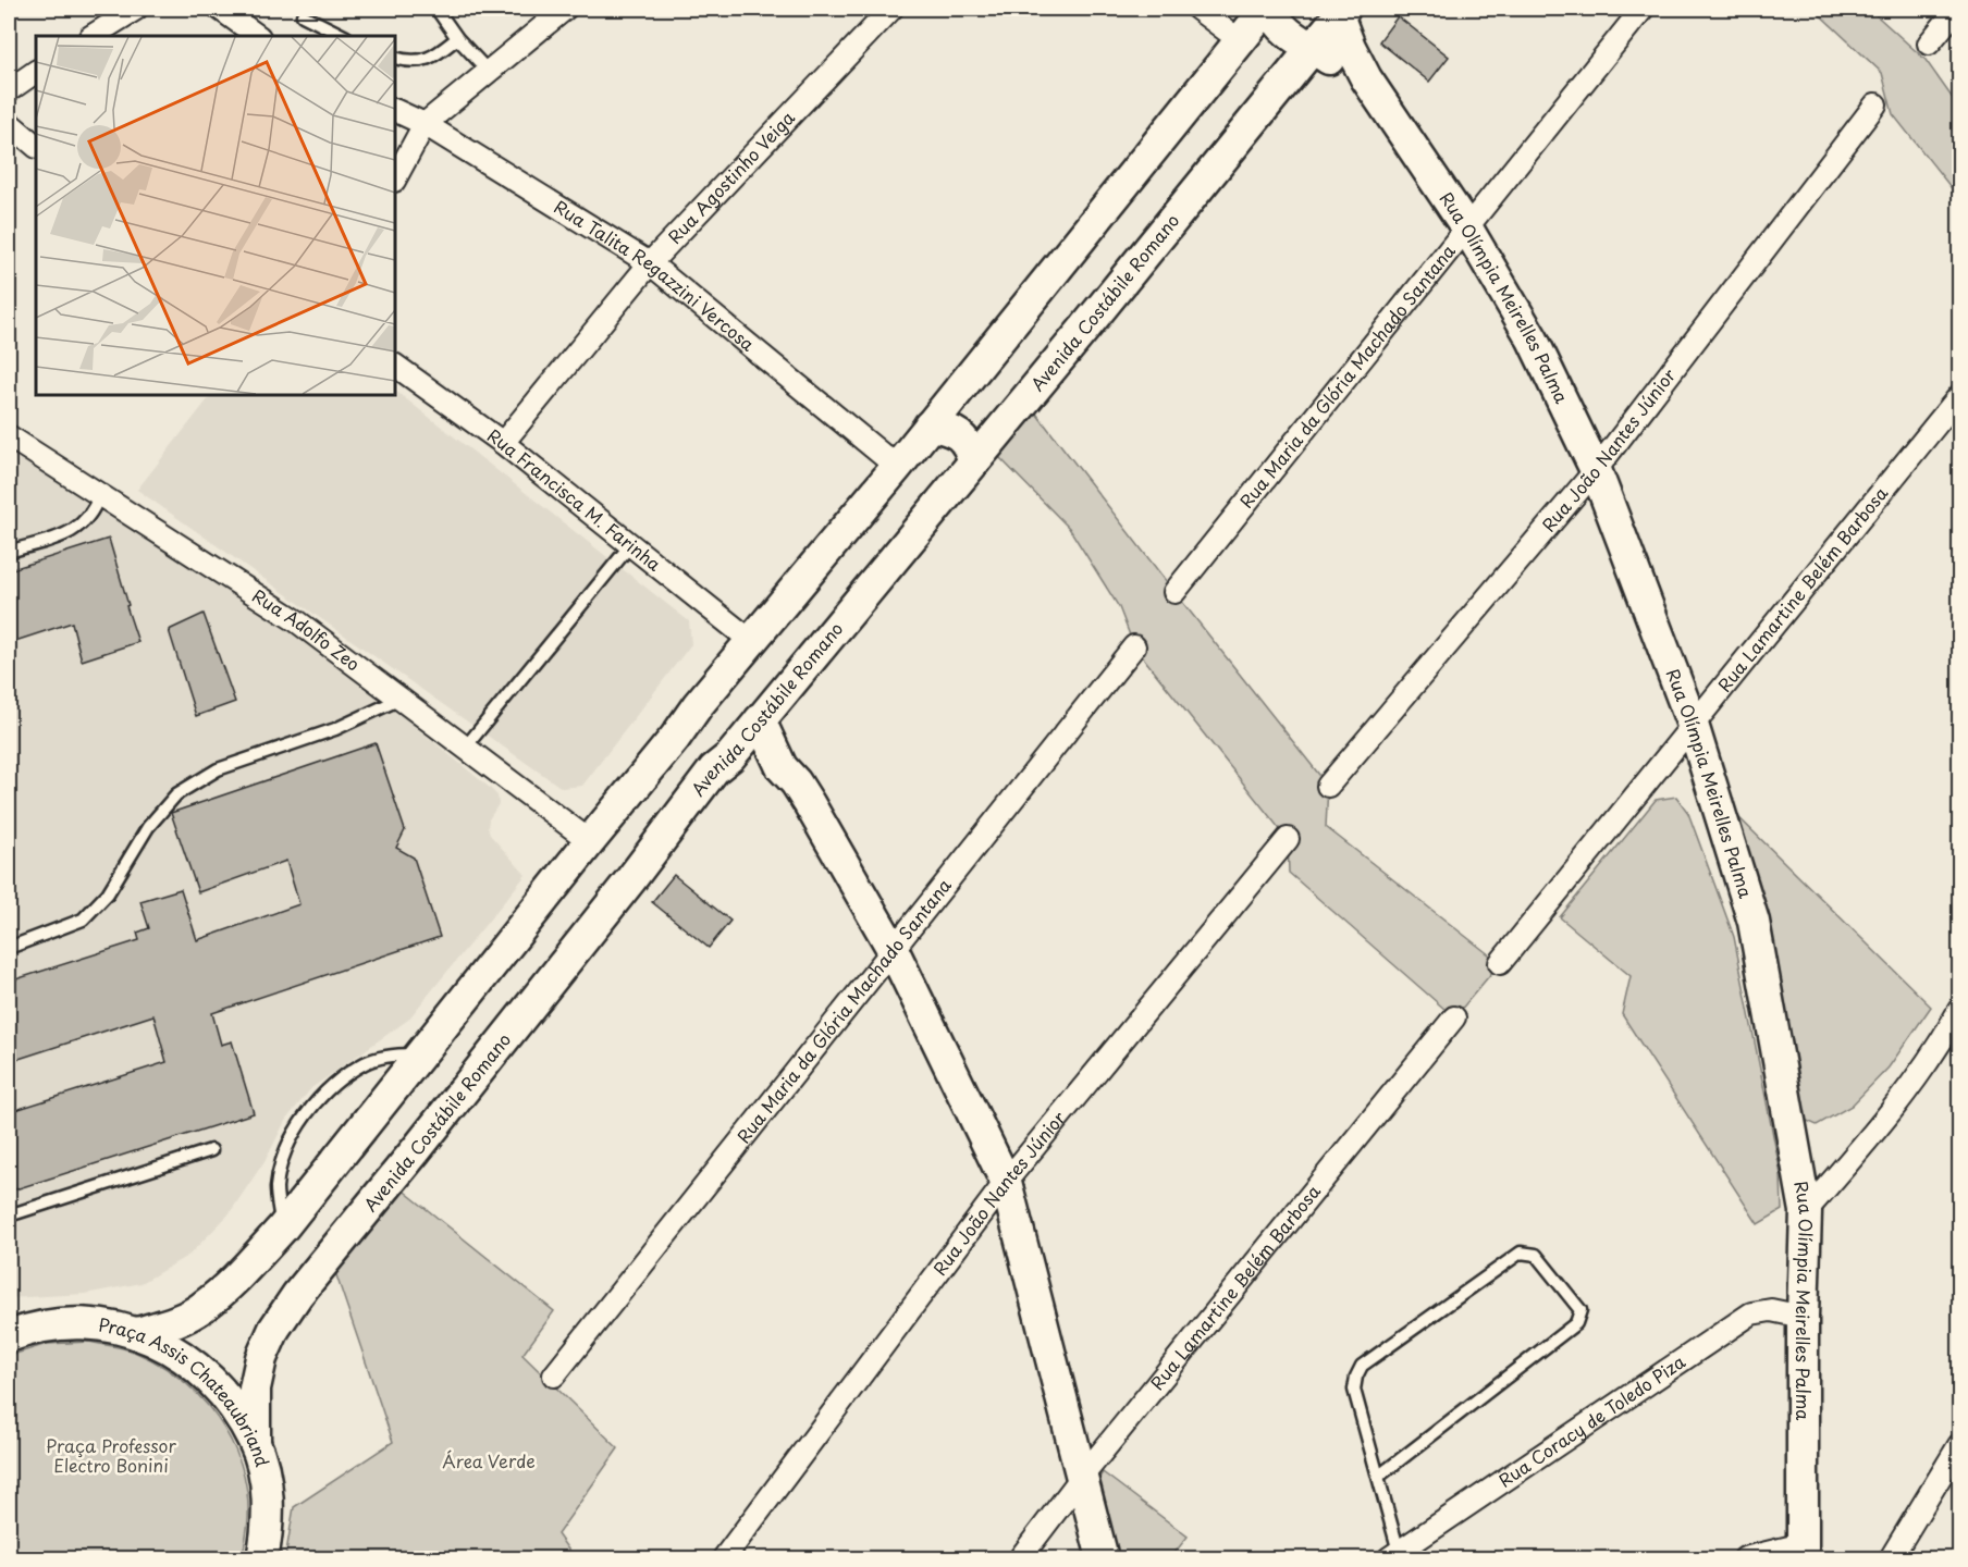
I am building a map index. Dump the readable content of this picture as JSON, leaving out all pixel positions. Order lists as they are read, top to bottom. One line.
{"streets":{"main road":["Rua Olímpia Meirelles Palma","Avenida Costábile Romano","Praça Assis Chateaubriand"],"street":["Rua Agostinho Veiga","Rua Talita Regazzini Vercosa","Rua Maria da Glória Machado Santana","Rua João Nantes Júnior","Rua Francisca M. Farinha","Rua Lamartine Belém Barbosa","Rua Adolfo Zeo","Rua Coracy de Toledo Piza"]},"crossings":[["Rua Agostinho Veiga","Rua Talita Regazzini Vercosa"],["Rua Agostinho Veiga","Rua Francisca M. Farinha"],["Rua Olímpia Meirelles Palma","Avenida Costábile Romano"],["Rua Olímpia Meirelles Palma","Rua Maria da Glória Machado Santana"],["Rua Olímpia Meirelles Palma","Rua João Nantes Júnior"],["Rua Olímpia Meirelles Palma","Rua Lamartine Belém Barbosa"],["Rua Olímpia Meirelles Palma","Rua Coracy de Toledo Piza"],["Avenida Costábile Romano","Praça Assis Chateaubriand"]],"parks":["Praça Professor Electro Bonini","Área Verde"]}
